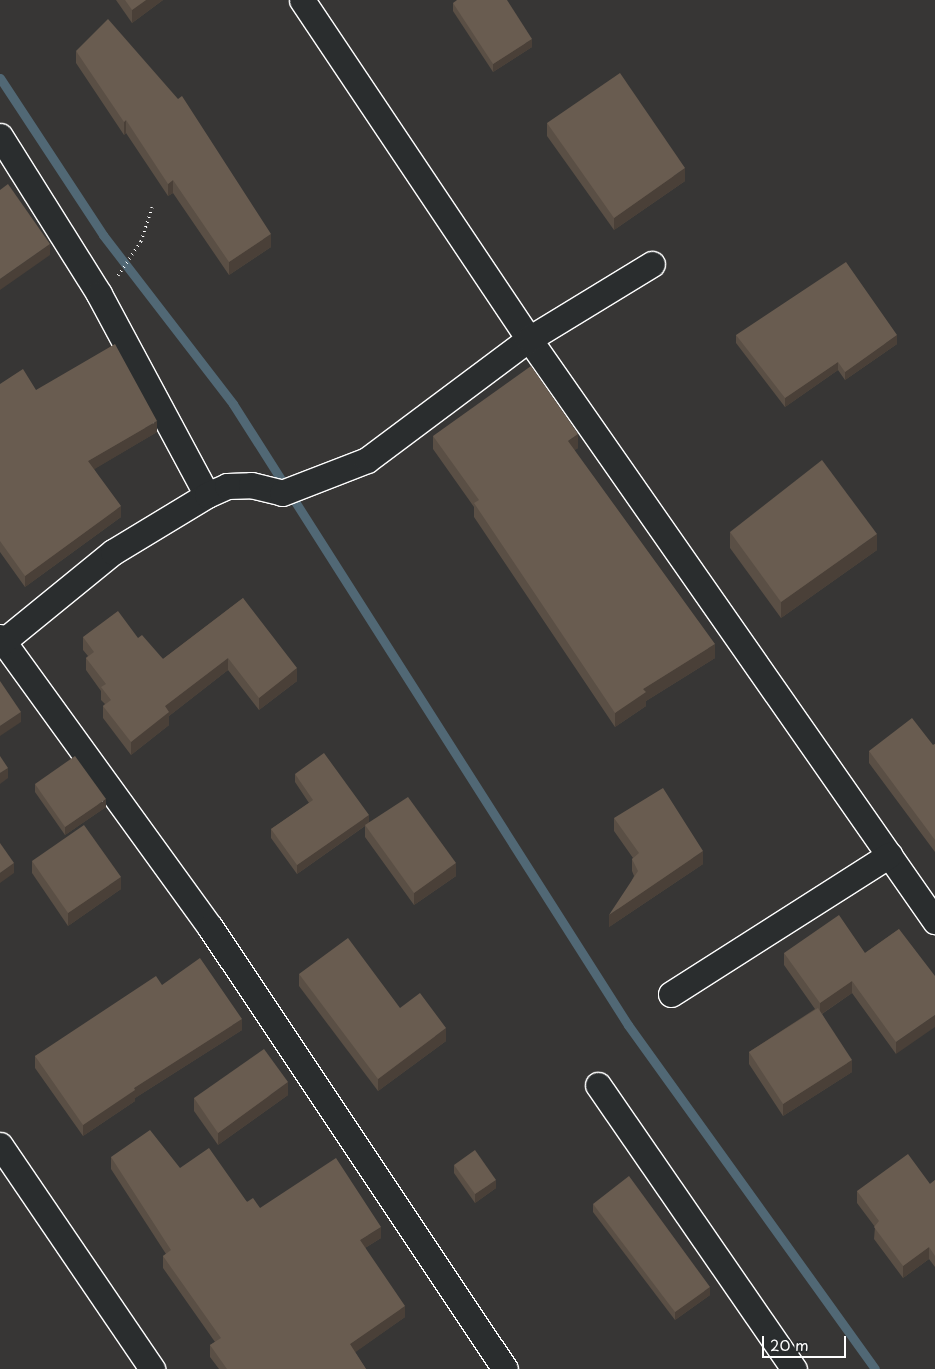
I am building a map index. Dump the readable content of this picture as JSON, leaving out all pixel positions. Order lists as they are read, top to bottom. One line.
{"scale_bar":"20 m"}
